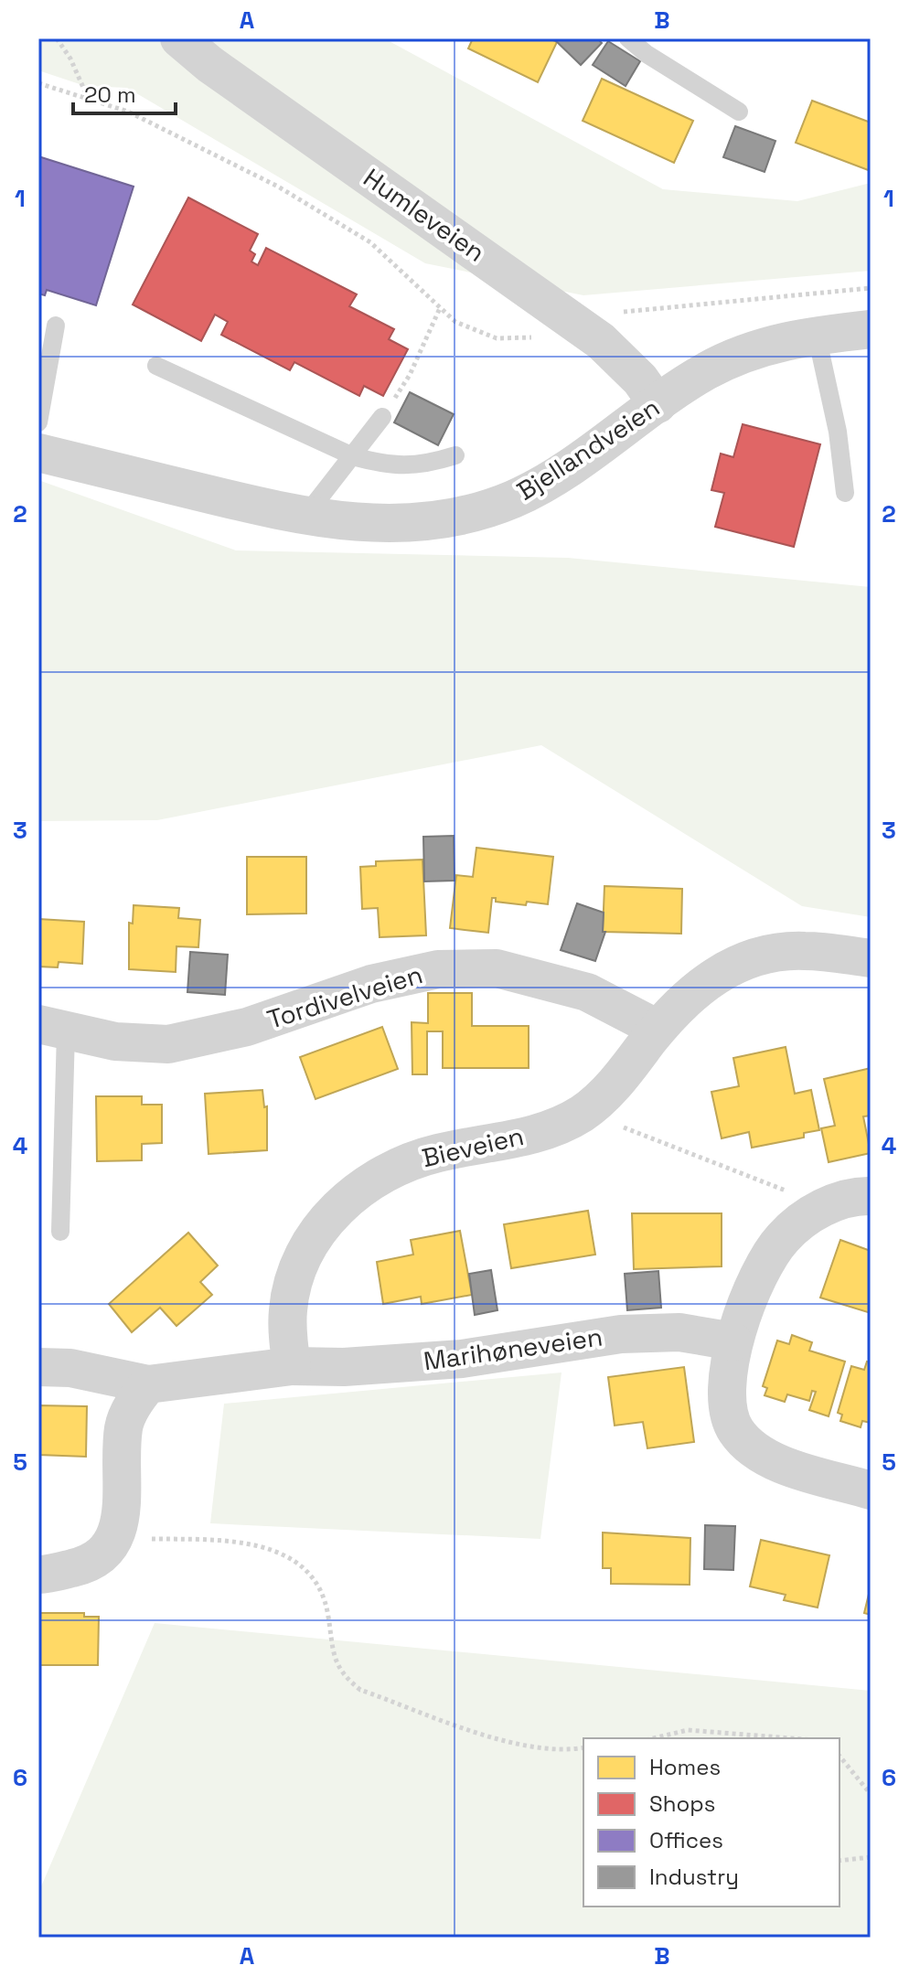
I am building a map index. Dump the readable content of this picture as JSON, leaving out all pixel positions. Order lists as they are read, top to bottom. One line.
{"streets":{"street":["Humleveien","Bjellandveien","Tordivelveien","Bieveien","Marihøneveien"]},"crossings":[["Humleveien","Bjellandveien"],["Tordivelveien","Bieveien"],["Bieveien","Marihøneveien"]],"legend":["Homes","Shops","Offices","Industry"],"scale_bar":"20 m","grid":{"columns":["A","B"],"rows":["1","2","3","4","5","6"]}}
